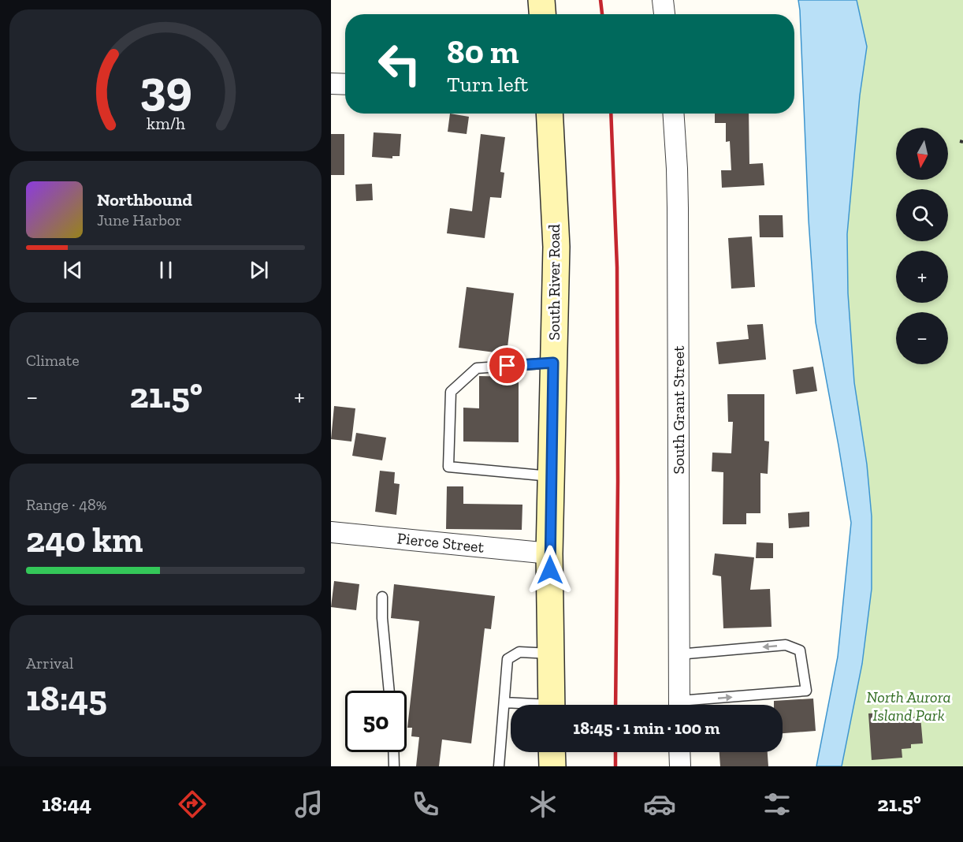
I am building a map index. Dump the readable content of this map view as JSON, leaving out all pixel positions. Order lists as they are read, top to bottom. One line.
{"streets":{"main road":["South River Road"],"street":["South Grant Street","Pierce Street"]},"crossings":[["South River Road","Pierce Street"]],"parks":["North Aurora Island Park"],"north":"bottom","page":{"turn":["80 m","Turn left"],"map_buttons":["+","−"],"song":["Northbound","June Harbor"],"tile":["Climate",["Range · 48%","240 km"],["Arrival","18:45"]],"heat":["−","21.5°","+"],"limit":"50","trip":"18:45 · 1 min · 100 m","tabs":["18:44","21.5°"],"gauge":["39","km/h"]}}
